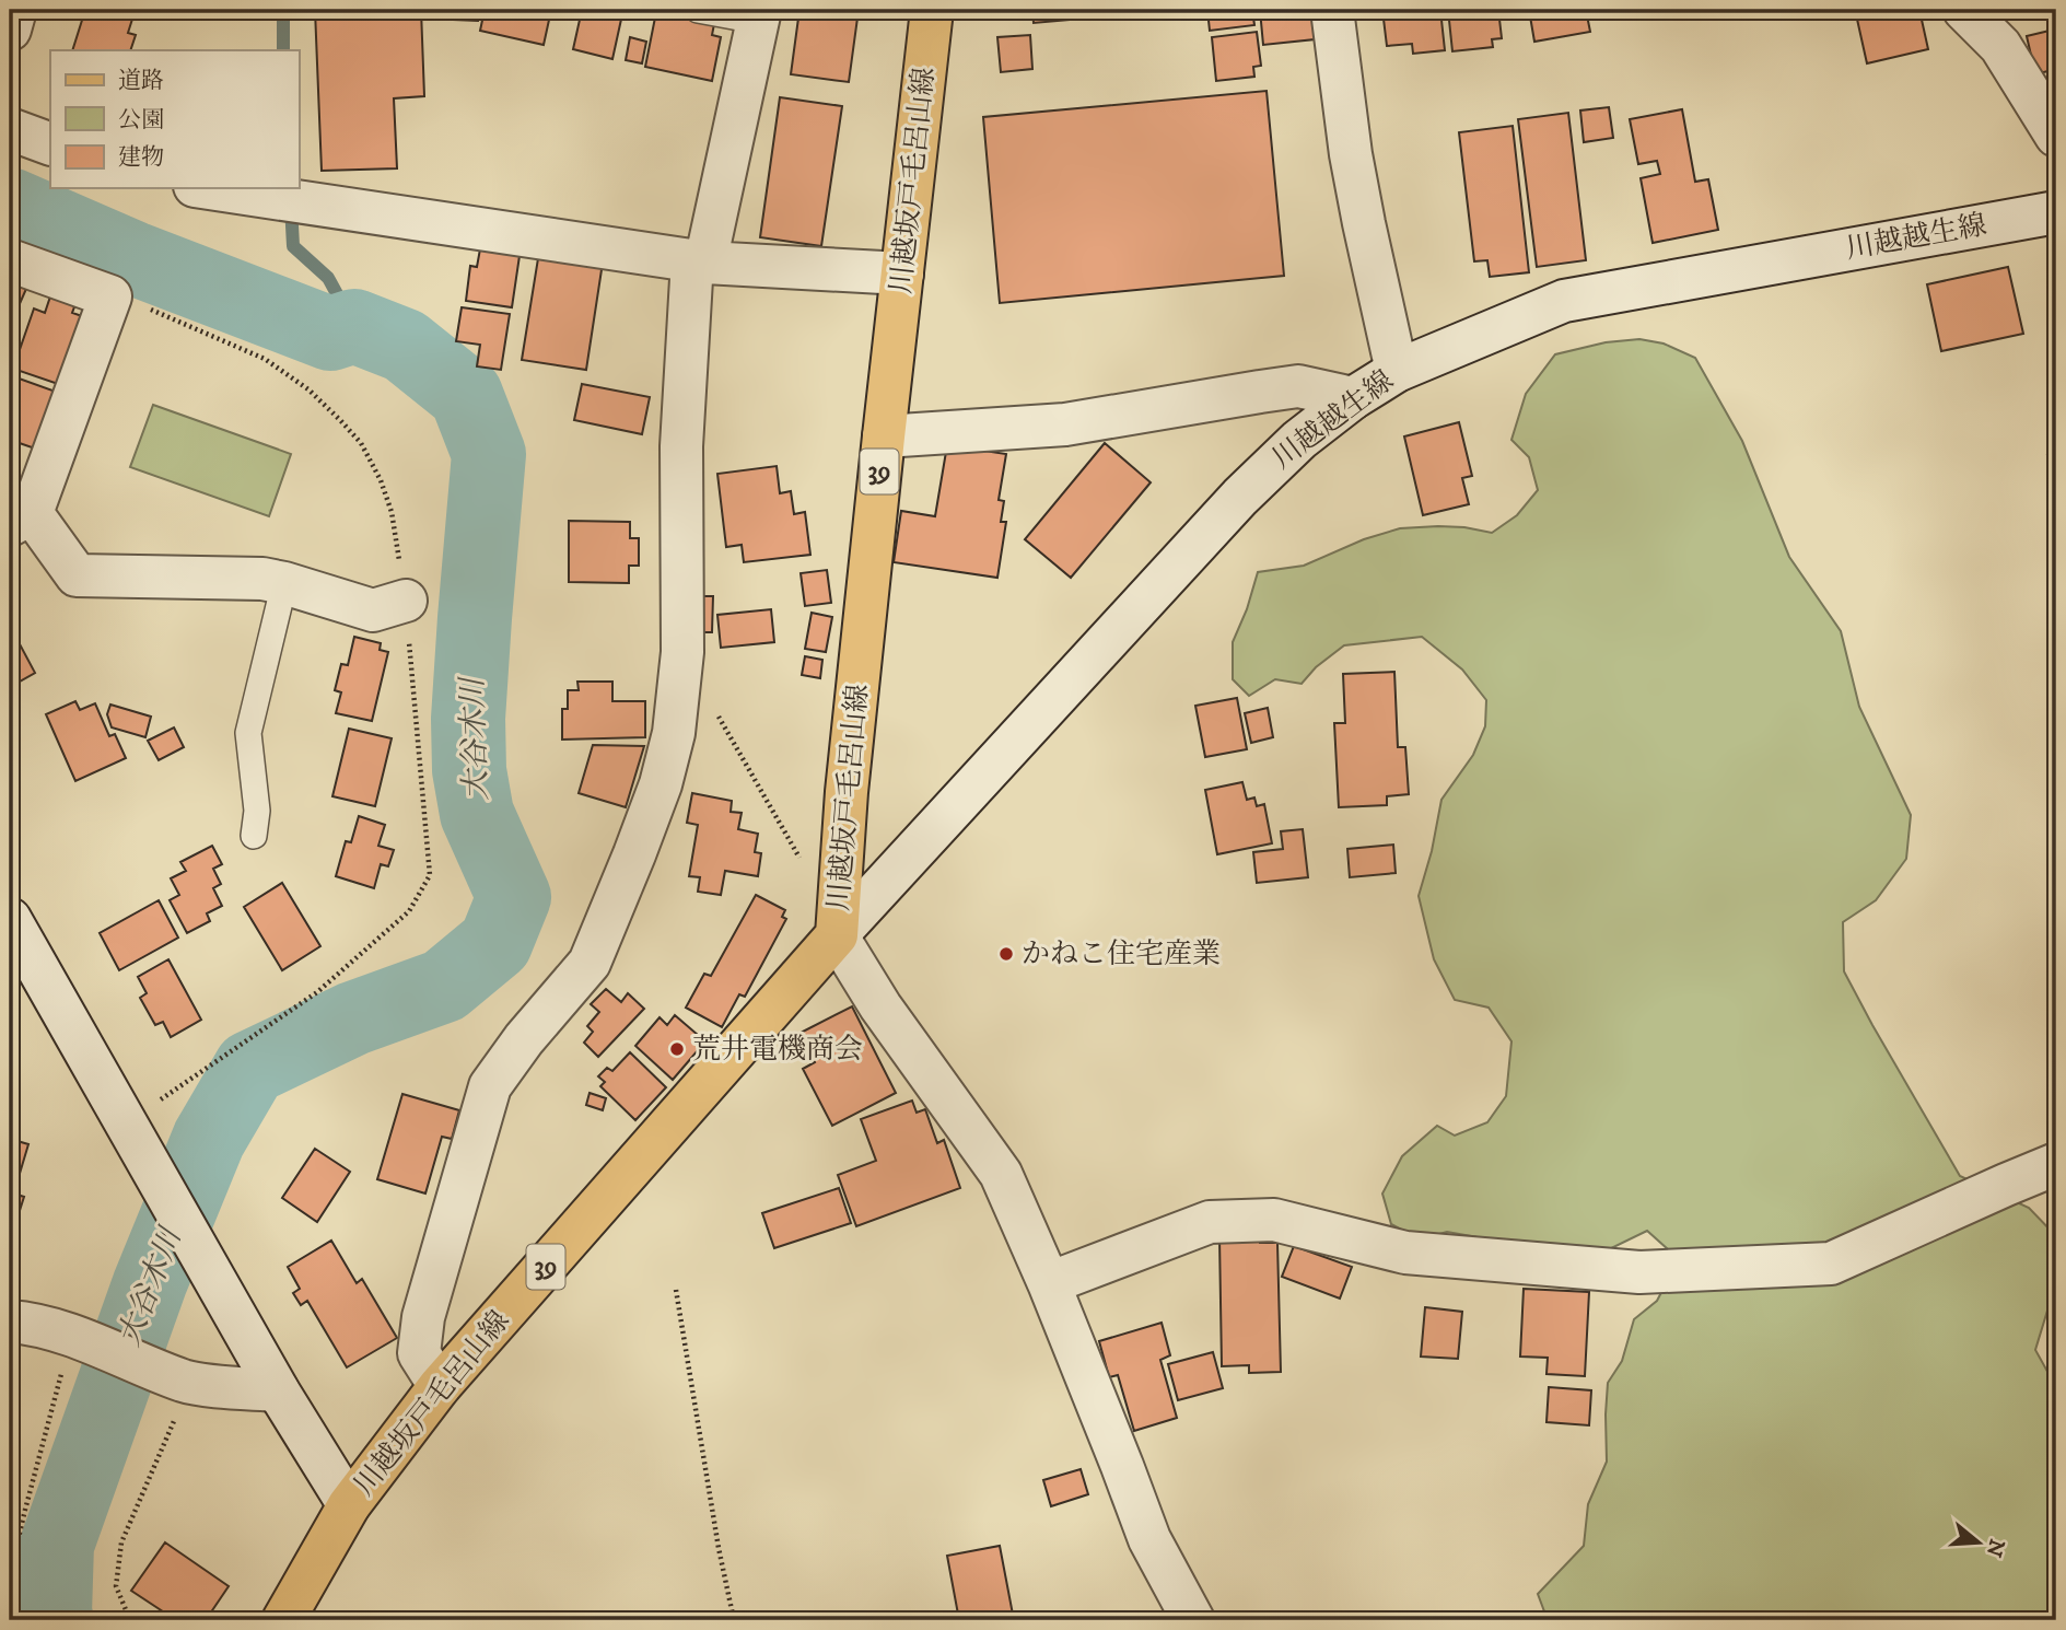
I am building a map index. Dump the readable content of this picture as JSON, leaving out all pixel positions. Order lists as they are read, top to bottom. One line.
{"streets":{"main road":["川越坂戸毛呂山線","39"],"street":["川越越生線"]},"crossings":[["川越坂戸毛呂山線","川越越生線"]],"water":["大谷木川"],"places":["かねこ住宅産業","荒井電機商会"],"legend":["道路","公園","建物"],"north":"right"}
